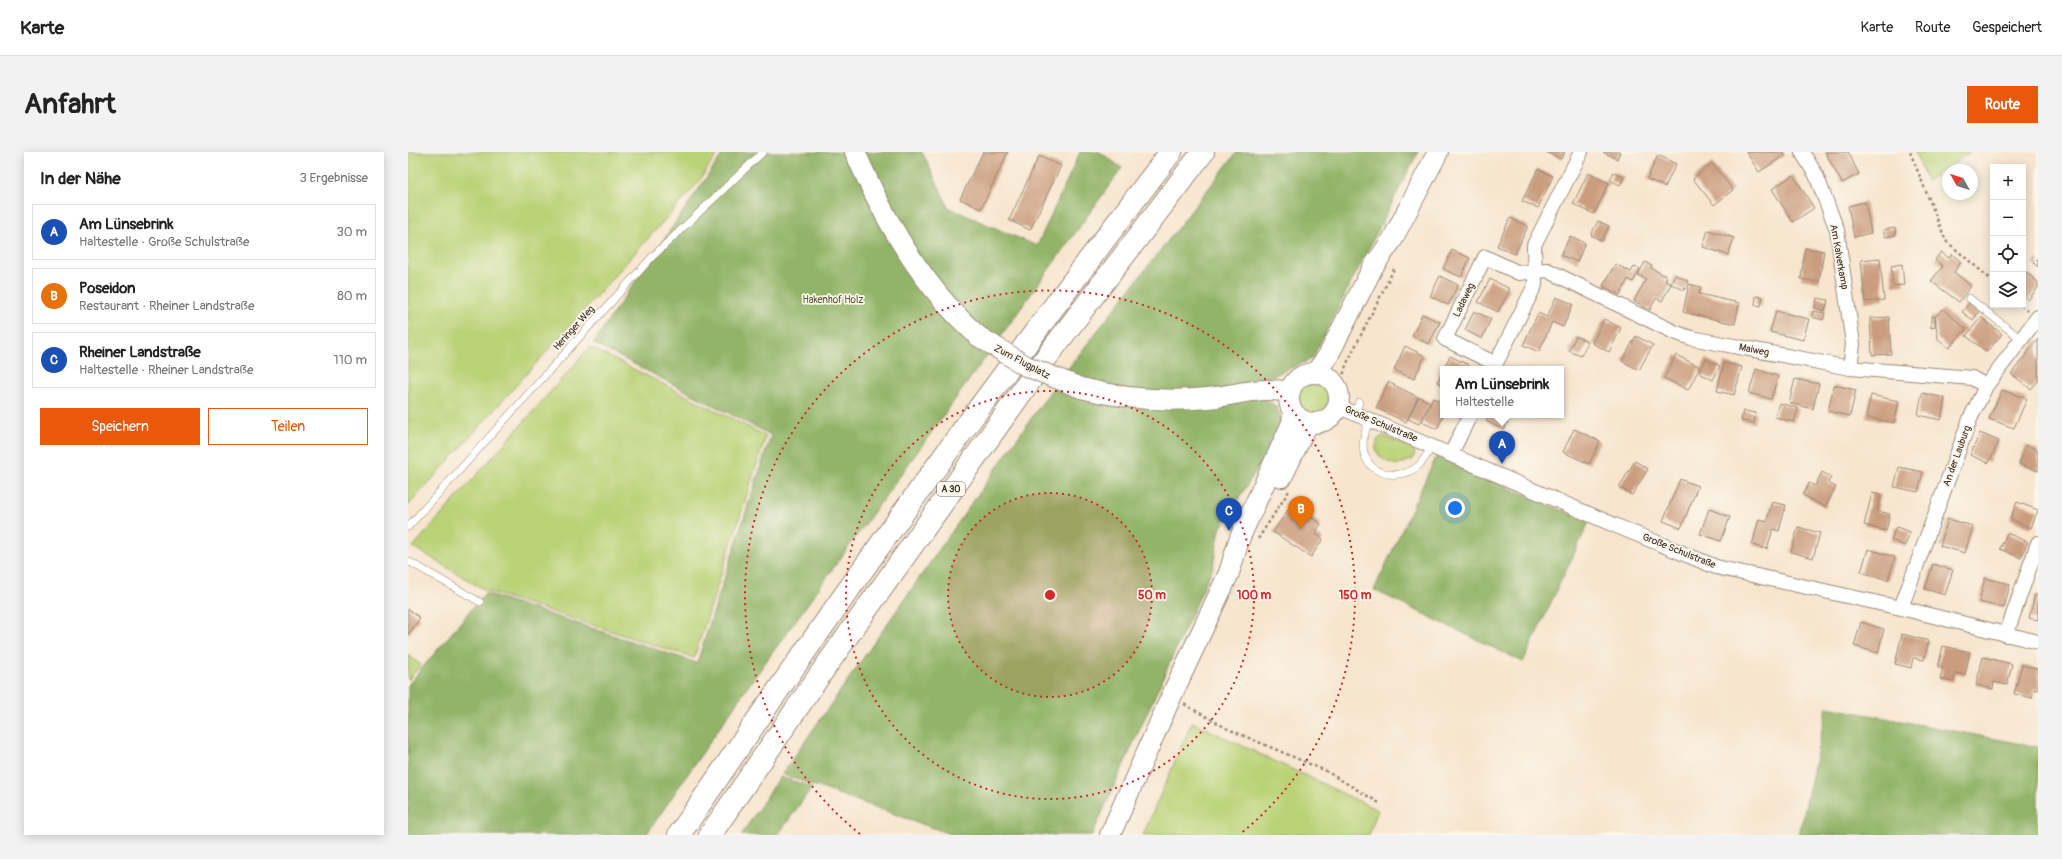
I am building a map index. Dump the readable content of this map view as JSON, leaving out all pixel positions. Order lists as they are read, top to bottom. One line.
{"streets":{"highway":["A 30"],"street":["Am Kalverkamp","Ladaweg","Maiweg","Zum Flugplatz","Große Schulstraße","An der Lauburg"],"lane":["Heringer Weg"]},"crossings":[["Am Kalverkamp","Maiweg"],["Ladaweg","Maiweg"],["Maiweg","An der Lauburg"],["Zum Flugplatz","Große Schulstraße"],["Große Schulstraße","An der Lauburg"]],"parks":["Hakenhof Holz"],"north":"top left","page":{"header":"Karte","nav":["Karte","Route","Gespeichert"],"buttons":["Route",["Speichern","Teilen"]],"title":"Anfahrt","heading":["In der Nähe","3 Ergebnisse"],"map_buttons":["+","−"],"list":[{"mark":"A","name":"Am Lünsebrink","note":"Haltestelle · Große Schulstraße","value":"30 m"},{"mark":"B","name":"Poseidon","note":"Restaurant · Rheiner Landstraße","value":"80 m"},{"mark":"C","name":"Rheiner Landstraße","note":"Haltestelle · Rheiner Landstraße","value":"110 m"}],"popup":["Am Lünsebrink","Haltestelle"],"pins":["A","B","C"]},"rings":["50 m","100 m","150 m"]}
